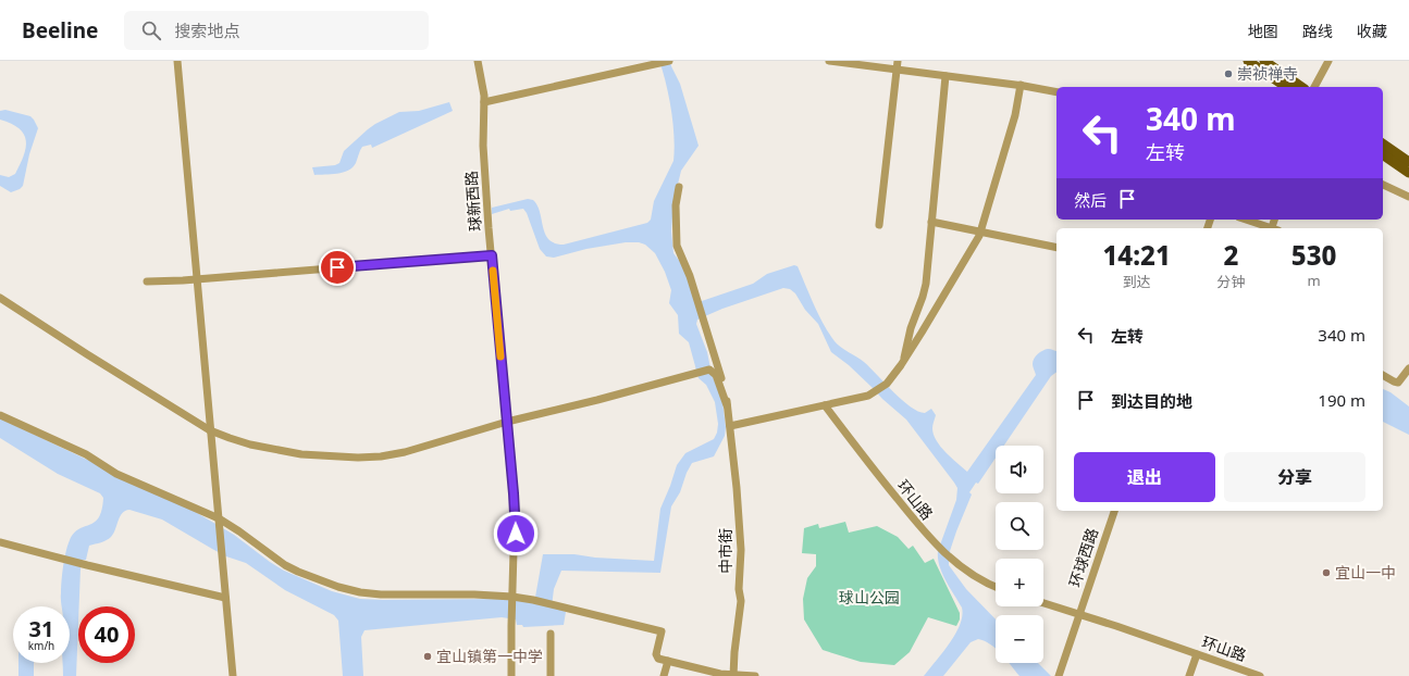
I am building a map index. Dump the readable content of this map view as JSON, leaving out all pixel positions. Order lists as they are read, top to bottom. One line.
{"streets":{"street":["球新西路","环山路","中市街","环球西路"]},"crossings":[["环山路","环球西路"]],"parks":["球山公园"],"places":["崇祯禅寺","宜山一中","宜山镇第一中学"],"page":{"header":"Beeline","search":"搜索地点","nav":["地图","路线","收藏"],"turn":["340 m","左转"],"then":"然后","eta":["14:21","到达","2","分钟","530","m"],"list":[{"name":"左转","value":"340 m"},{"name":"到达目的地","value":"190 m"}],"buttons":["退出","分享"],"map_buttons":["+","−"],"speed":"31 km/h","limit":"40"}}
